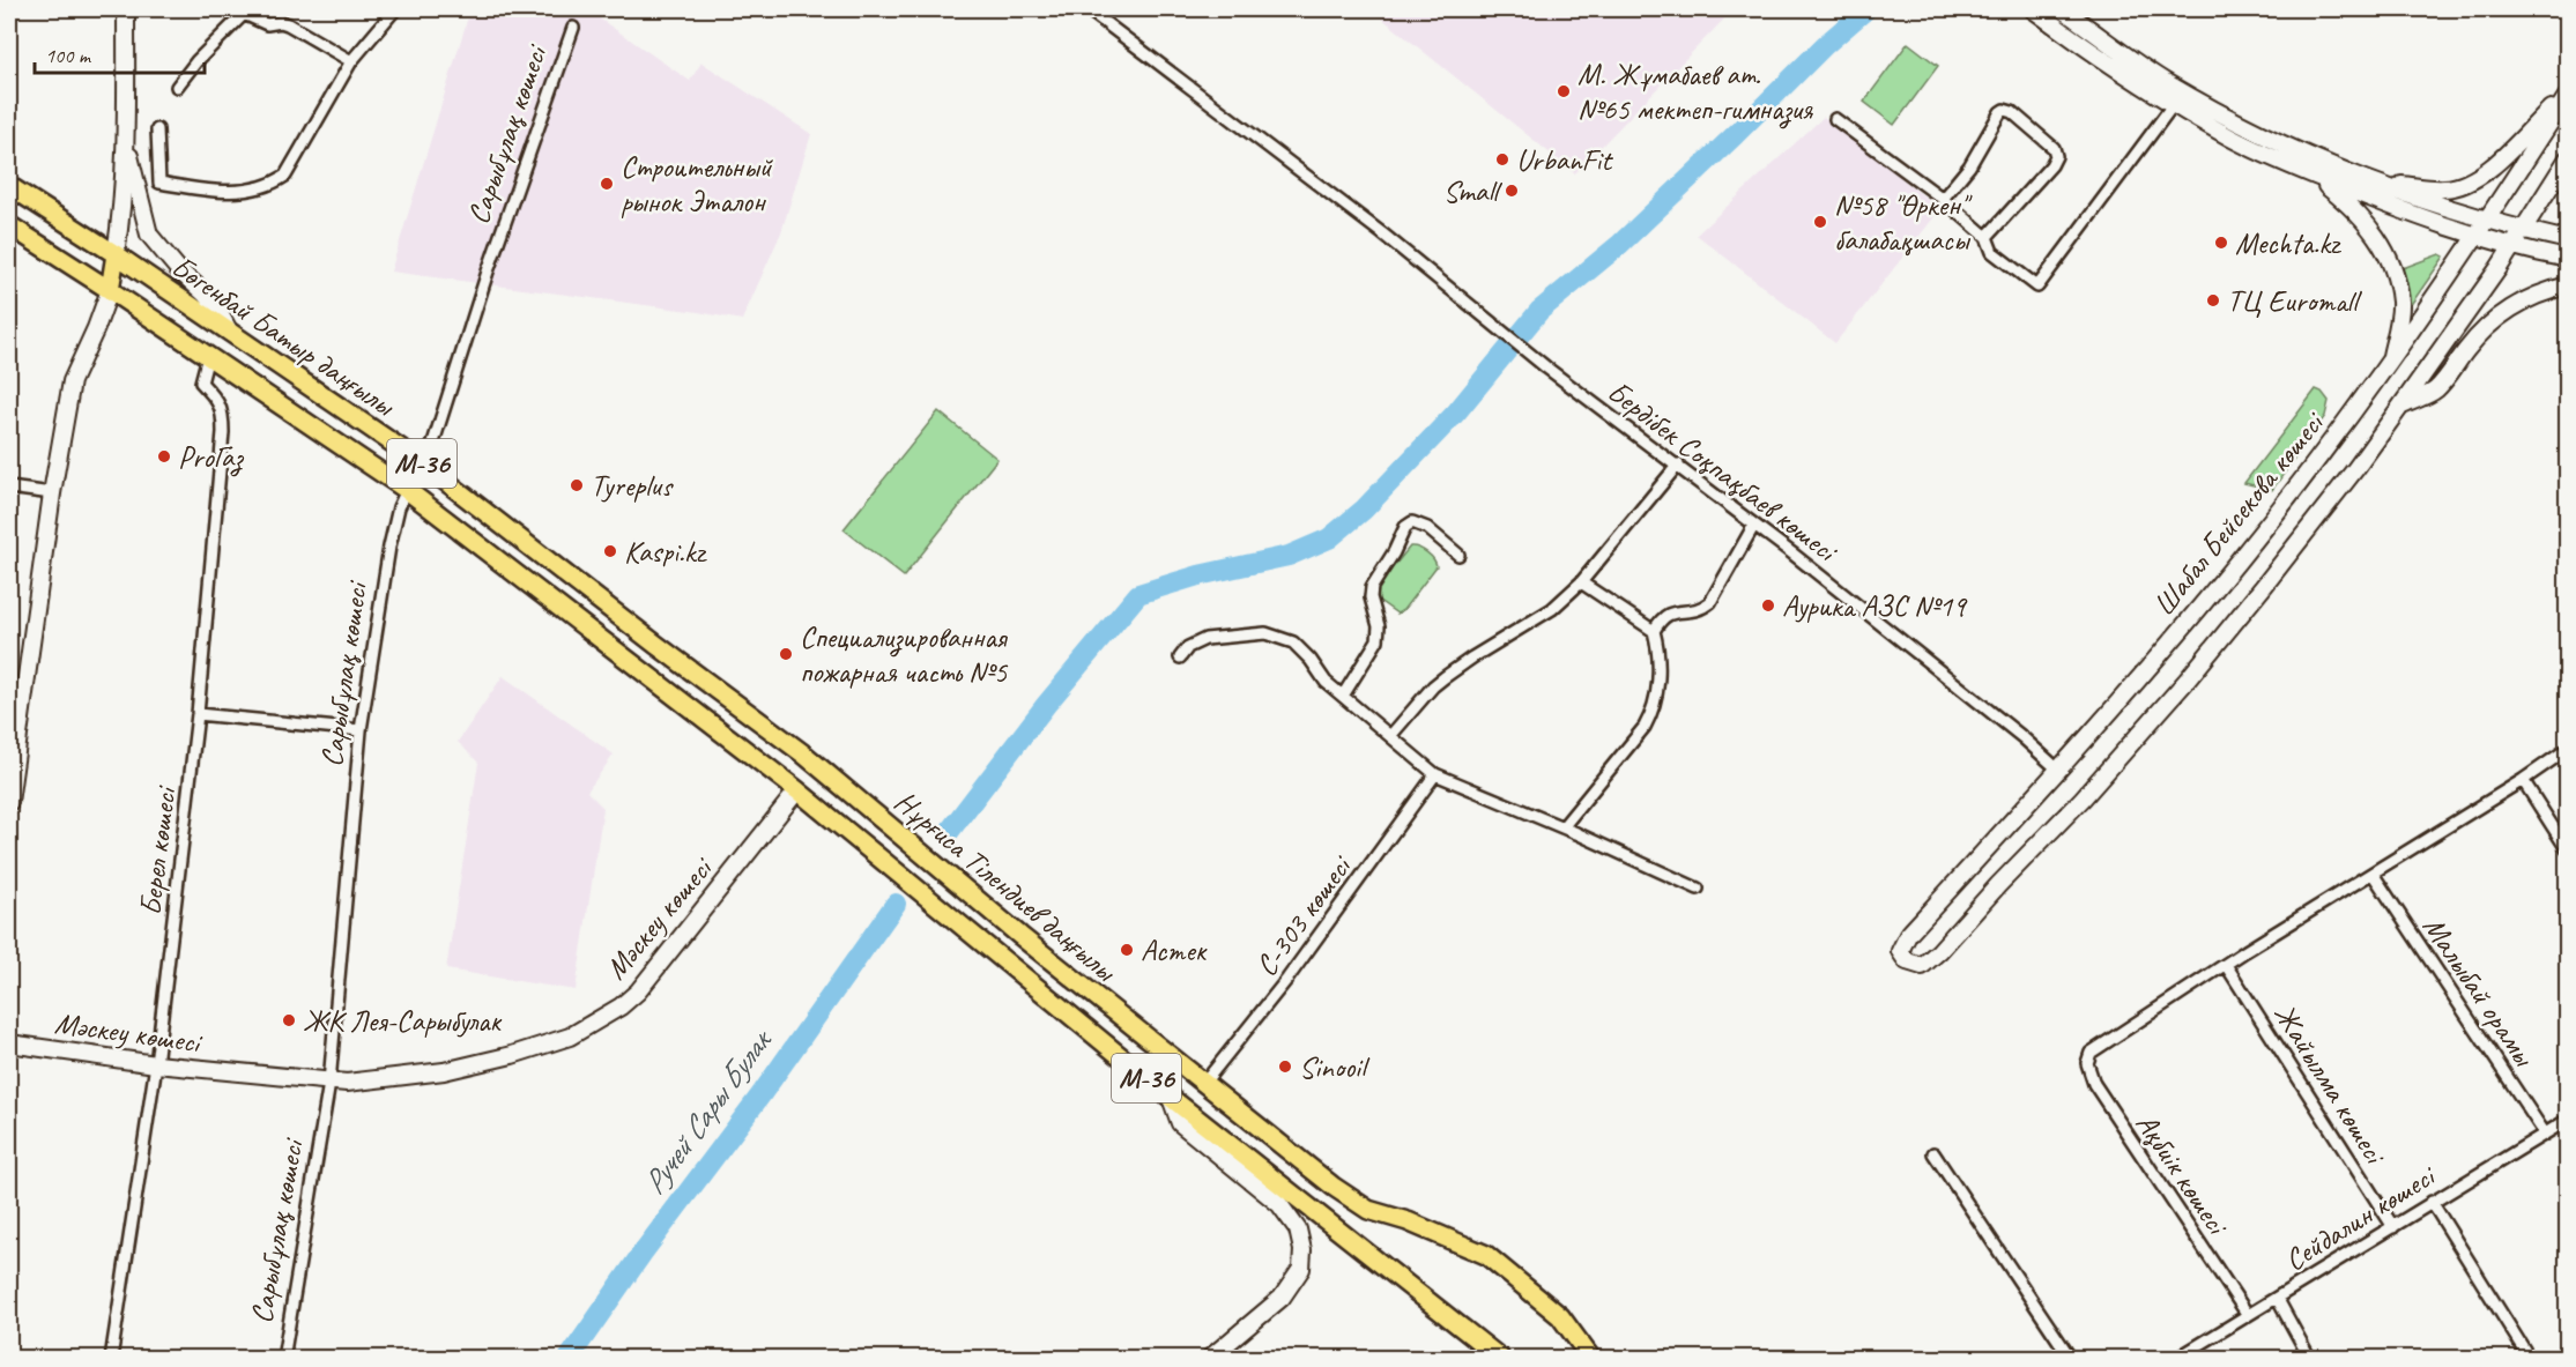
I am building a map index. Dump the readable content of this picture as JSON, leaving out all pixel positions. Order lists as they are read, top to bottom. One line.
{"streets":{"main road":["Сарыбұлақ көшесі","Бөгенбай Батыр даңғылы","M-36","Шабал Бейсекова көшесі","Нұрғиса Тілендиев даңғылы","Мәскеу көшесі"],"street":["Бердібек Соқпақбаев көшесі","Берел көшесі","С-303 көшесі","Малыбай орамы","Жайылма көшесі","Ақбиік көшесі","Сейдалин көшесі"]},"crossings":[["Сарыбұлақ көшесі","Бөгенбай Батыр даңғылы"],["Сарыбұлақ көшесі","Мәскеу көшесі"],["Бөгенбай Батыр даңғылы","Берел көшесі"],["Бөгенбай Батыр даңғылы","Нұрғиса Тілендиев даңғылы"],["Бөгенбай Батыр даңғылы","Мәскеу көшесі"],["Бердібек Соқпақбаев көшесі","Шабал Бейсекова көшесі"],["Берел көшесі","Мәскеу көшесі"],["Нұрғиса Тілендиев даңғылы","С-303 көшесі"],["Нұрғиса Тілендиев даңғылы","Мәскеу көшесі"],["Малыбай орамы","Сейдалин көшесі"],["Жайылма көшесі","Ақбиік көшесі"],["Жайылма көшесі","Сейдалин көшесі"],["Ақбиік көшесі","Сейдалин көшесі"]],"water":["Ручей Сары Булак"],"places":["М. Жұмабаев ат. №65 мектеп-гимназия","UrbanFit","Строительный рынок Эталон","Small","№58 \"Өркен\" балабақшасы","Mechta.kz","ТЦ Euromall","ProГаз","Tyreplus","Kaspi.kz","Аурика АЗС №19","Специализированная пожарная часть №5","Астек","ЖК Лея-Сарыбулак","Sinooil"],"scale_bar":"100 m"}
